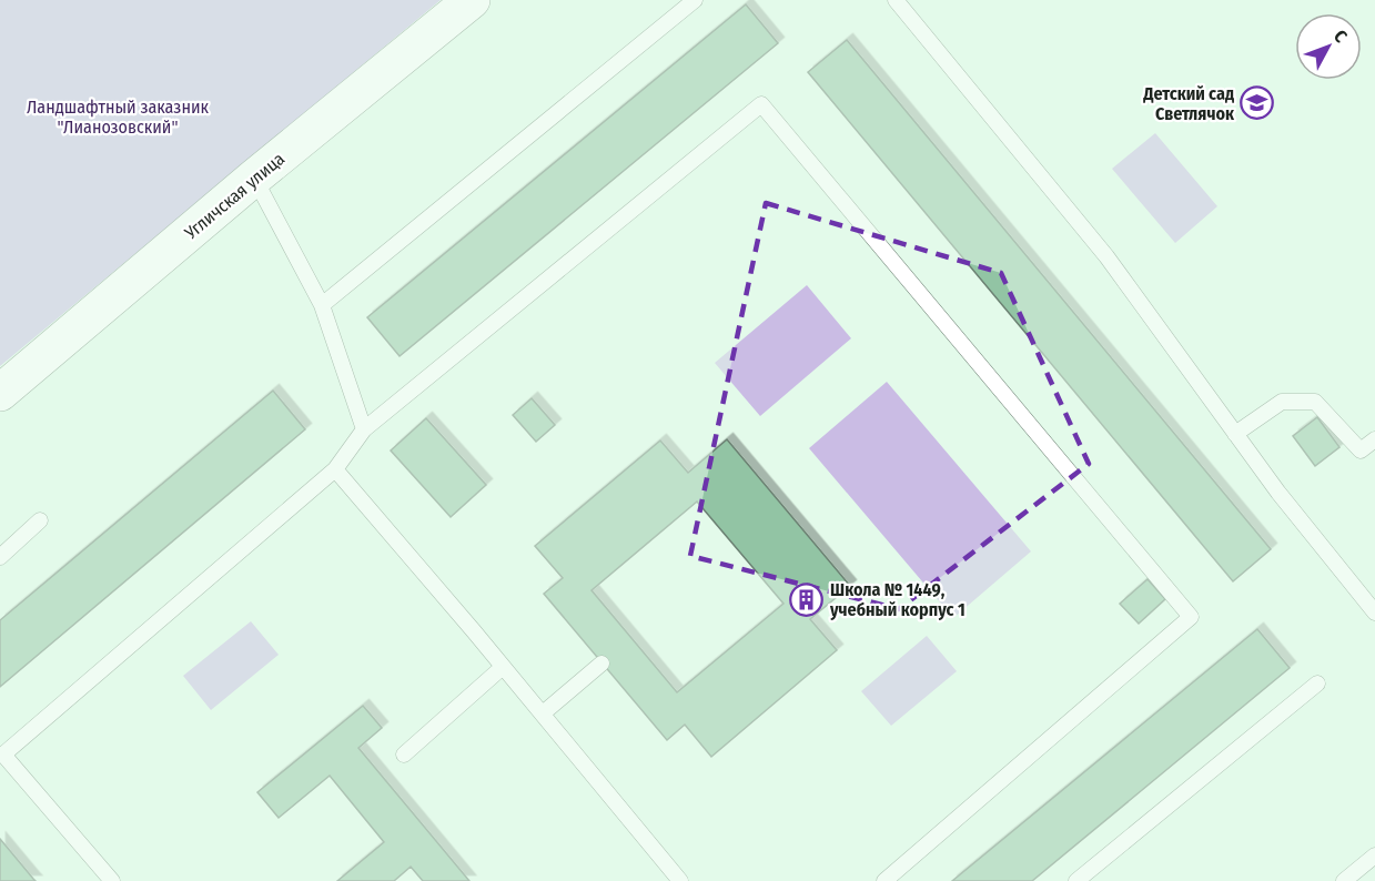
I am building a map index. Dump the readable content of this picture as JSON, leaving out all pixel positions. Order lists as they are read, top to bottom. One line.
{"streets":{"street":["Угличская улица"]},"parks":["Ландшафтный заказник \"Лианозовский\""],"places":{"school or university":["Детский сад Светлячок"],"building":["Школа № 1449, учебный корпус 1"]},"north":"top right"}
